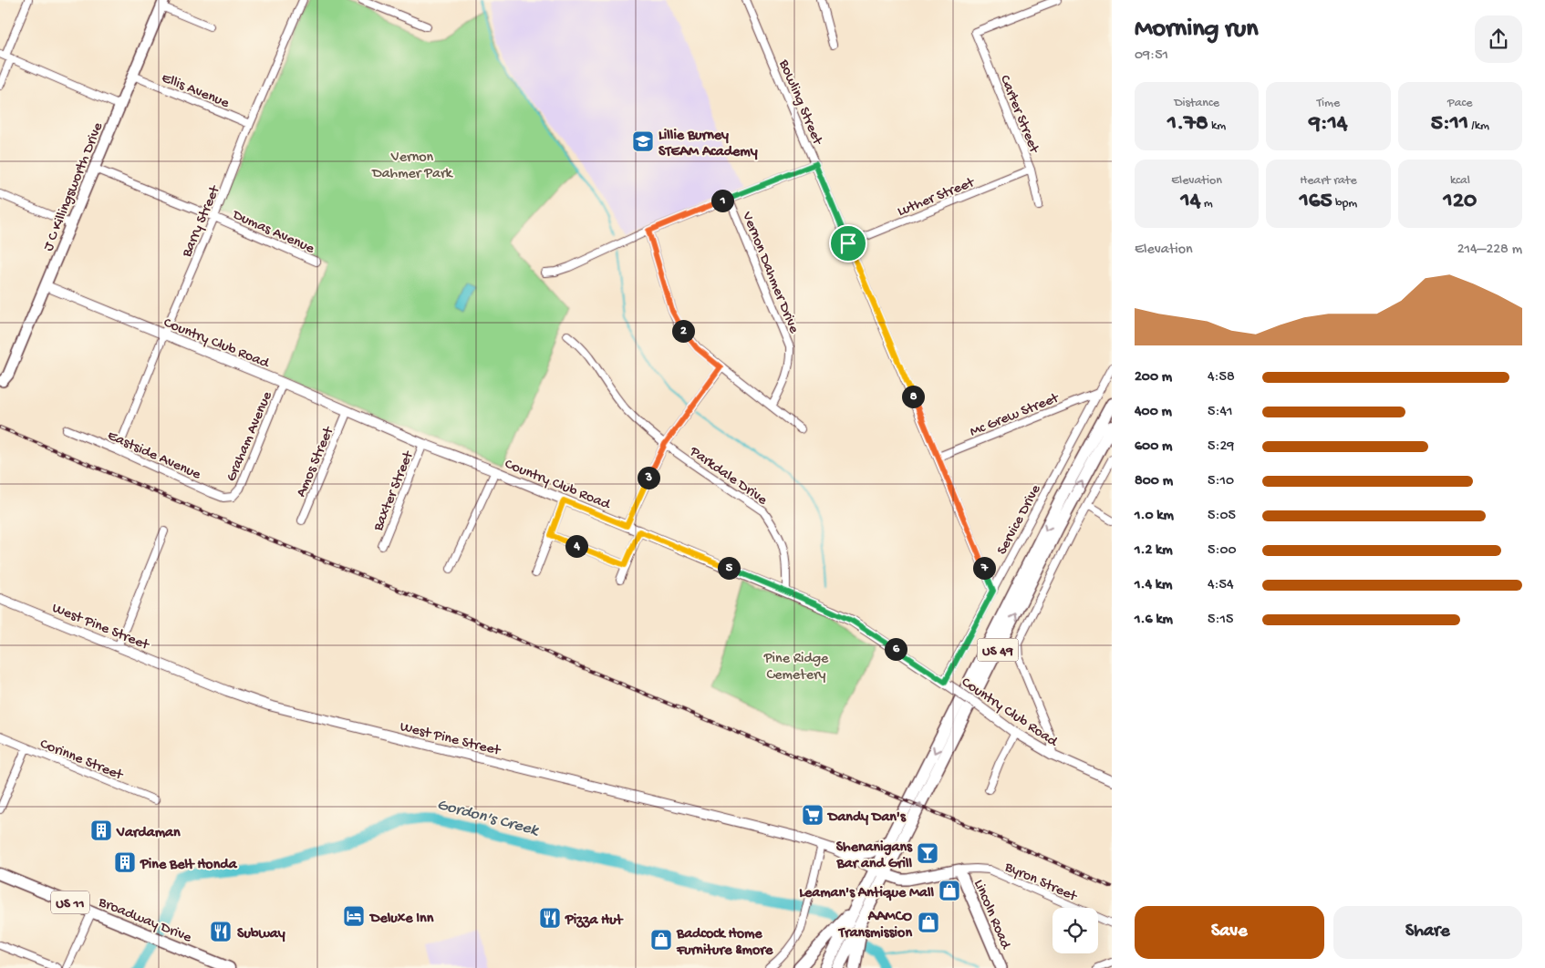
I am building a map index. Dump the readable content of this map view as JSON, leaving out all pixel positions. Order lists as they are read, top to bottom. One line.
{"streets":{"main road":["J C Killingsworth Drive","West Pine Street","US 49","US 11","Lincoln Road","Broadway Drive"],"street":["Ellis Avenue","Bowling Street","Carter Street","Luther Street","Barry Street","Dumas Avenue","Vernon Dahmer Drive","Country Club Road","Mc Grew Street","Graham Avenue","Eastside Avenue","Amos Street","Parkdale Drive","Baxter Street","Service Drive","Corinne Street","Byron Street"]},"crossings":[["Ellis Avenue","J C Killingsworth Drive"],["Ellis Avenue","Barry Street"],["Bowling Street","Luther Street"],["Bowling Street","Mc Grew Street"],["Bowling Street","Service Drive"],["Carter Street","Luther Street"],["J C Killingsworth Drive","Dumas Avenue"],["J C Killingsworth Drive","Country Club Road"],["Barry Street","Dumas Avenue"],["Barry Street","Country Club Road"],["Barry Street","Eastside Avenue"],["Country Club Road","Graham Avenue"],["Country Club Road","Amos Street"],["Country Club Road","Parkdale Drive"],["Country Club Road","Baxter Street"],["Country Club Road","Service Drive"],["Mc Grew Street","Service Drive"],["Graham Avenue","Eastside Avenue"],["West Pine Street","US 49"],["West Pine Street","Byron Street"],["West Pine Street","Lincoln Road"],["Byron Street","Lincoln Road"]],"water":["Gordon's Creek"],"parks":["Vernon Dahmer Park","Pine Ridge Cemetery"],"places":{"school or university":["Lillie Burney STEAM Academy"],"supermarket":["Dandy Dan's"],"building":["Vardaman","Pine Belt Honda"],"bar":["Shenanigans Bar and Grill"],"shop":["Leaman's Antique Mall","AAMCO Transmission","Badcock Home Furniture &more"],"hotel":["Deluxe Inn"],"restaurant":["Pizza Hut","Subway"]},"page":{"heading":["Morning run","09:51"],"stats":[["Distance","1.78 km"],["Time","9:14"],["Pace","5:11 /km"],["Elevation","14 m"],["Heart rate","165 bpm"],["kcal","120"]],"pins":["1","2","8","3","4","5","7","6"],"chart":["Elevation","214–228 m"],"list":[{"name":"200 m","note":"4:58"},{"name":"400 m","note":"5:41"},{"name":"600 m","note":"5:29"},{"name":"800 m","note":"5:10"},{"name":"1.0 km","note":"5:05"},{"name":"1.2 km","note":"5:00"},{"name":"1.4 km","note":"4:54"},{"name":"1.6 km","note":"5:15"}],"buttons":["Save","Share"]}}
